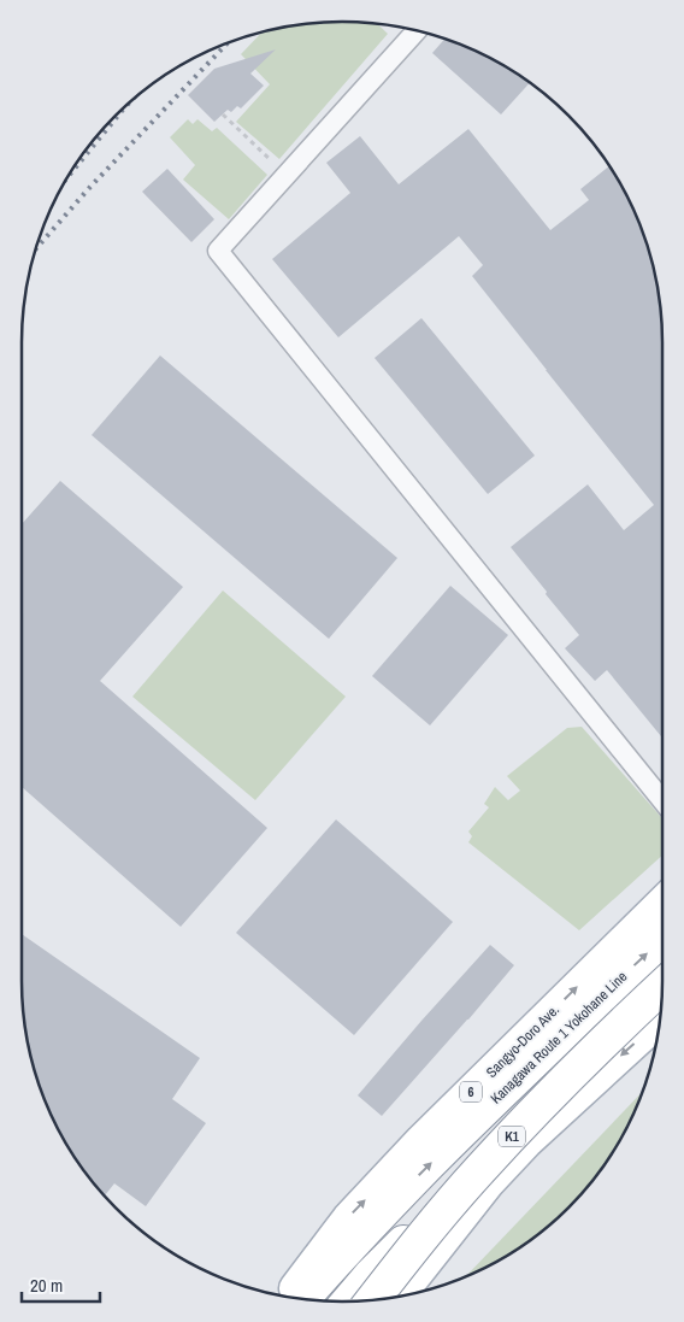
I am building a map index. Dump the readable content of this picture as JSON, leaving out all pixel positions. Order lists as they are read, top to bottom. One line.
{"streets":{"highway":["Kanagawa Route 1 Yokohane Line","K1"],"main road":["Sangyo-Doro Ave.","6"]},"scale_bar":"20 m"}
